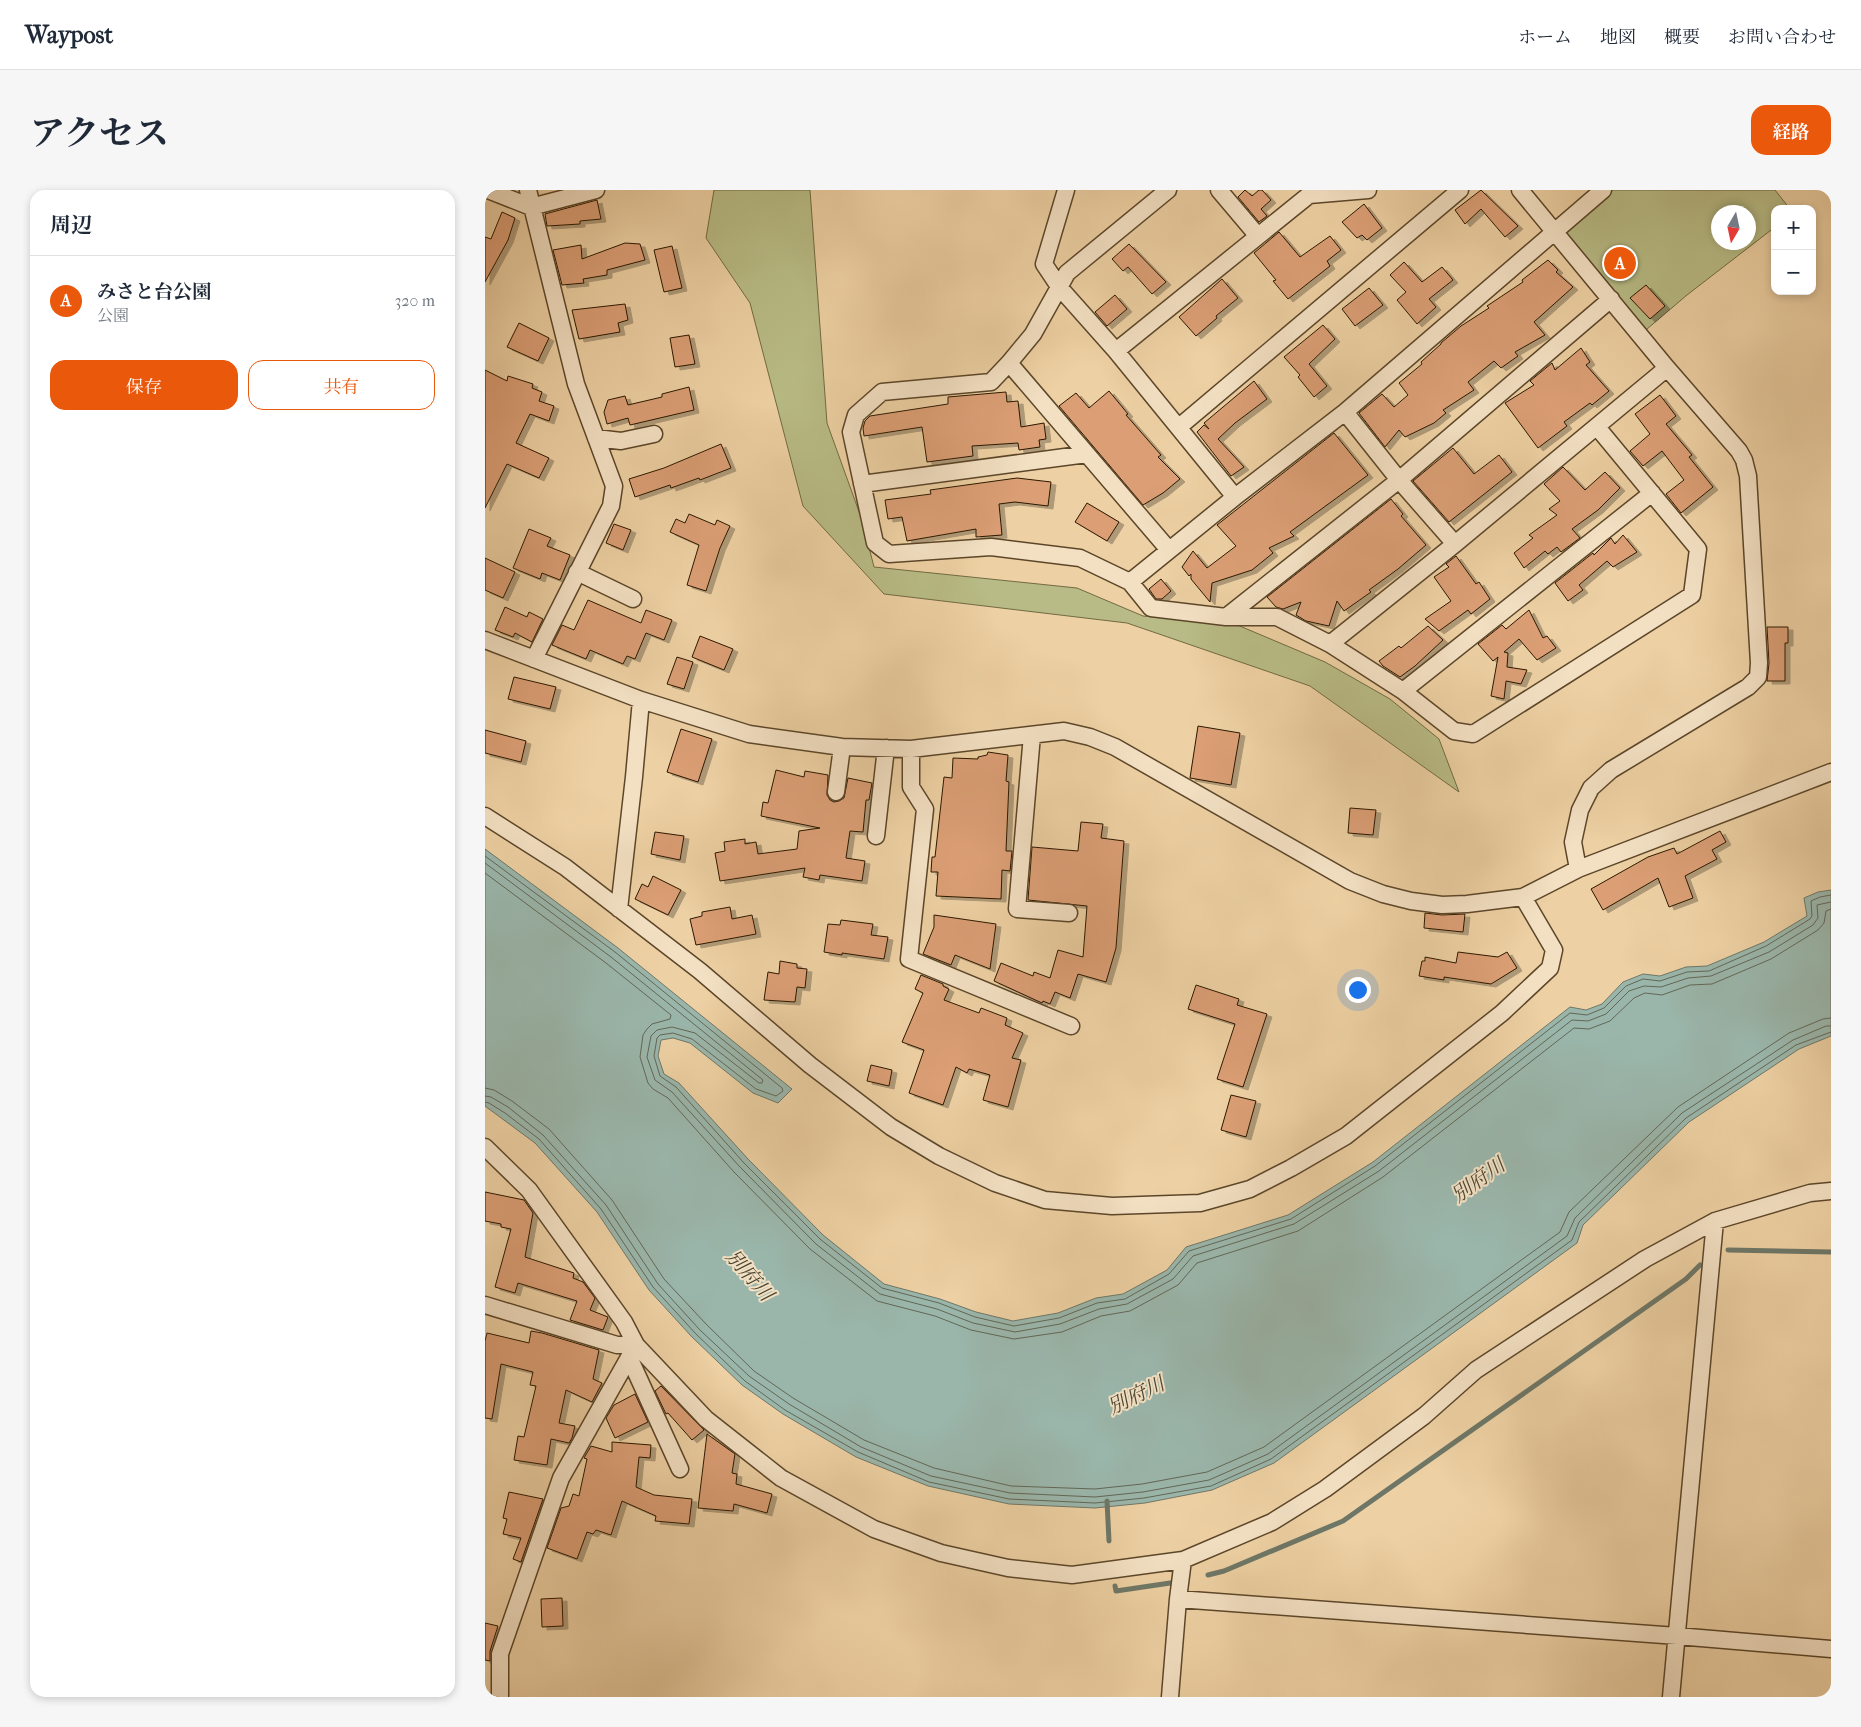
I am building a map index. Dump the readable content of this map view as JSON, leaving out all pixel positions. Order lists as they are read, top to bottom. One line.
{"water":["別府川"],"north":"bottom","page":{"header":"Waypost","nav":["ホーム","地図","概要","お問い合わせ"],"title":"アクセス","buttons":["経路",["保存","共有"]],"heading":"周辺","map_buttons":["+","−"],"pins":"A","list":[{"mark":"A","name":"みさと台公園","note":"公園","value":"320 m"}]}}
